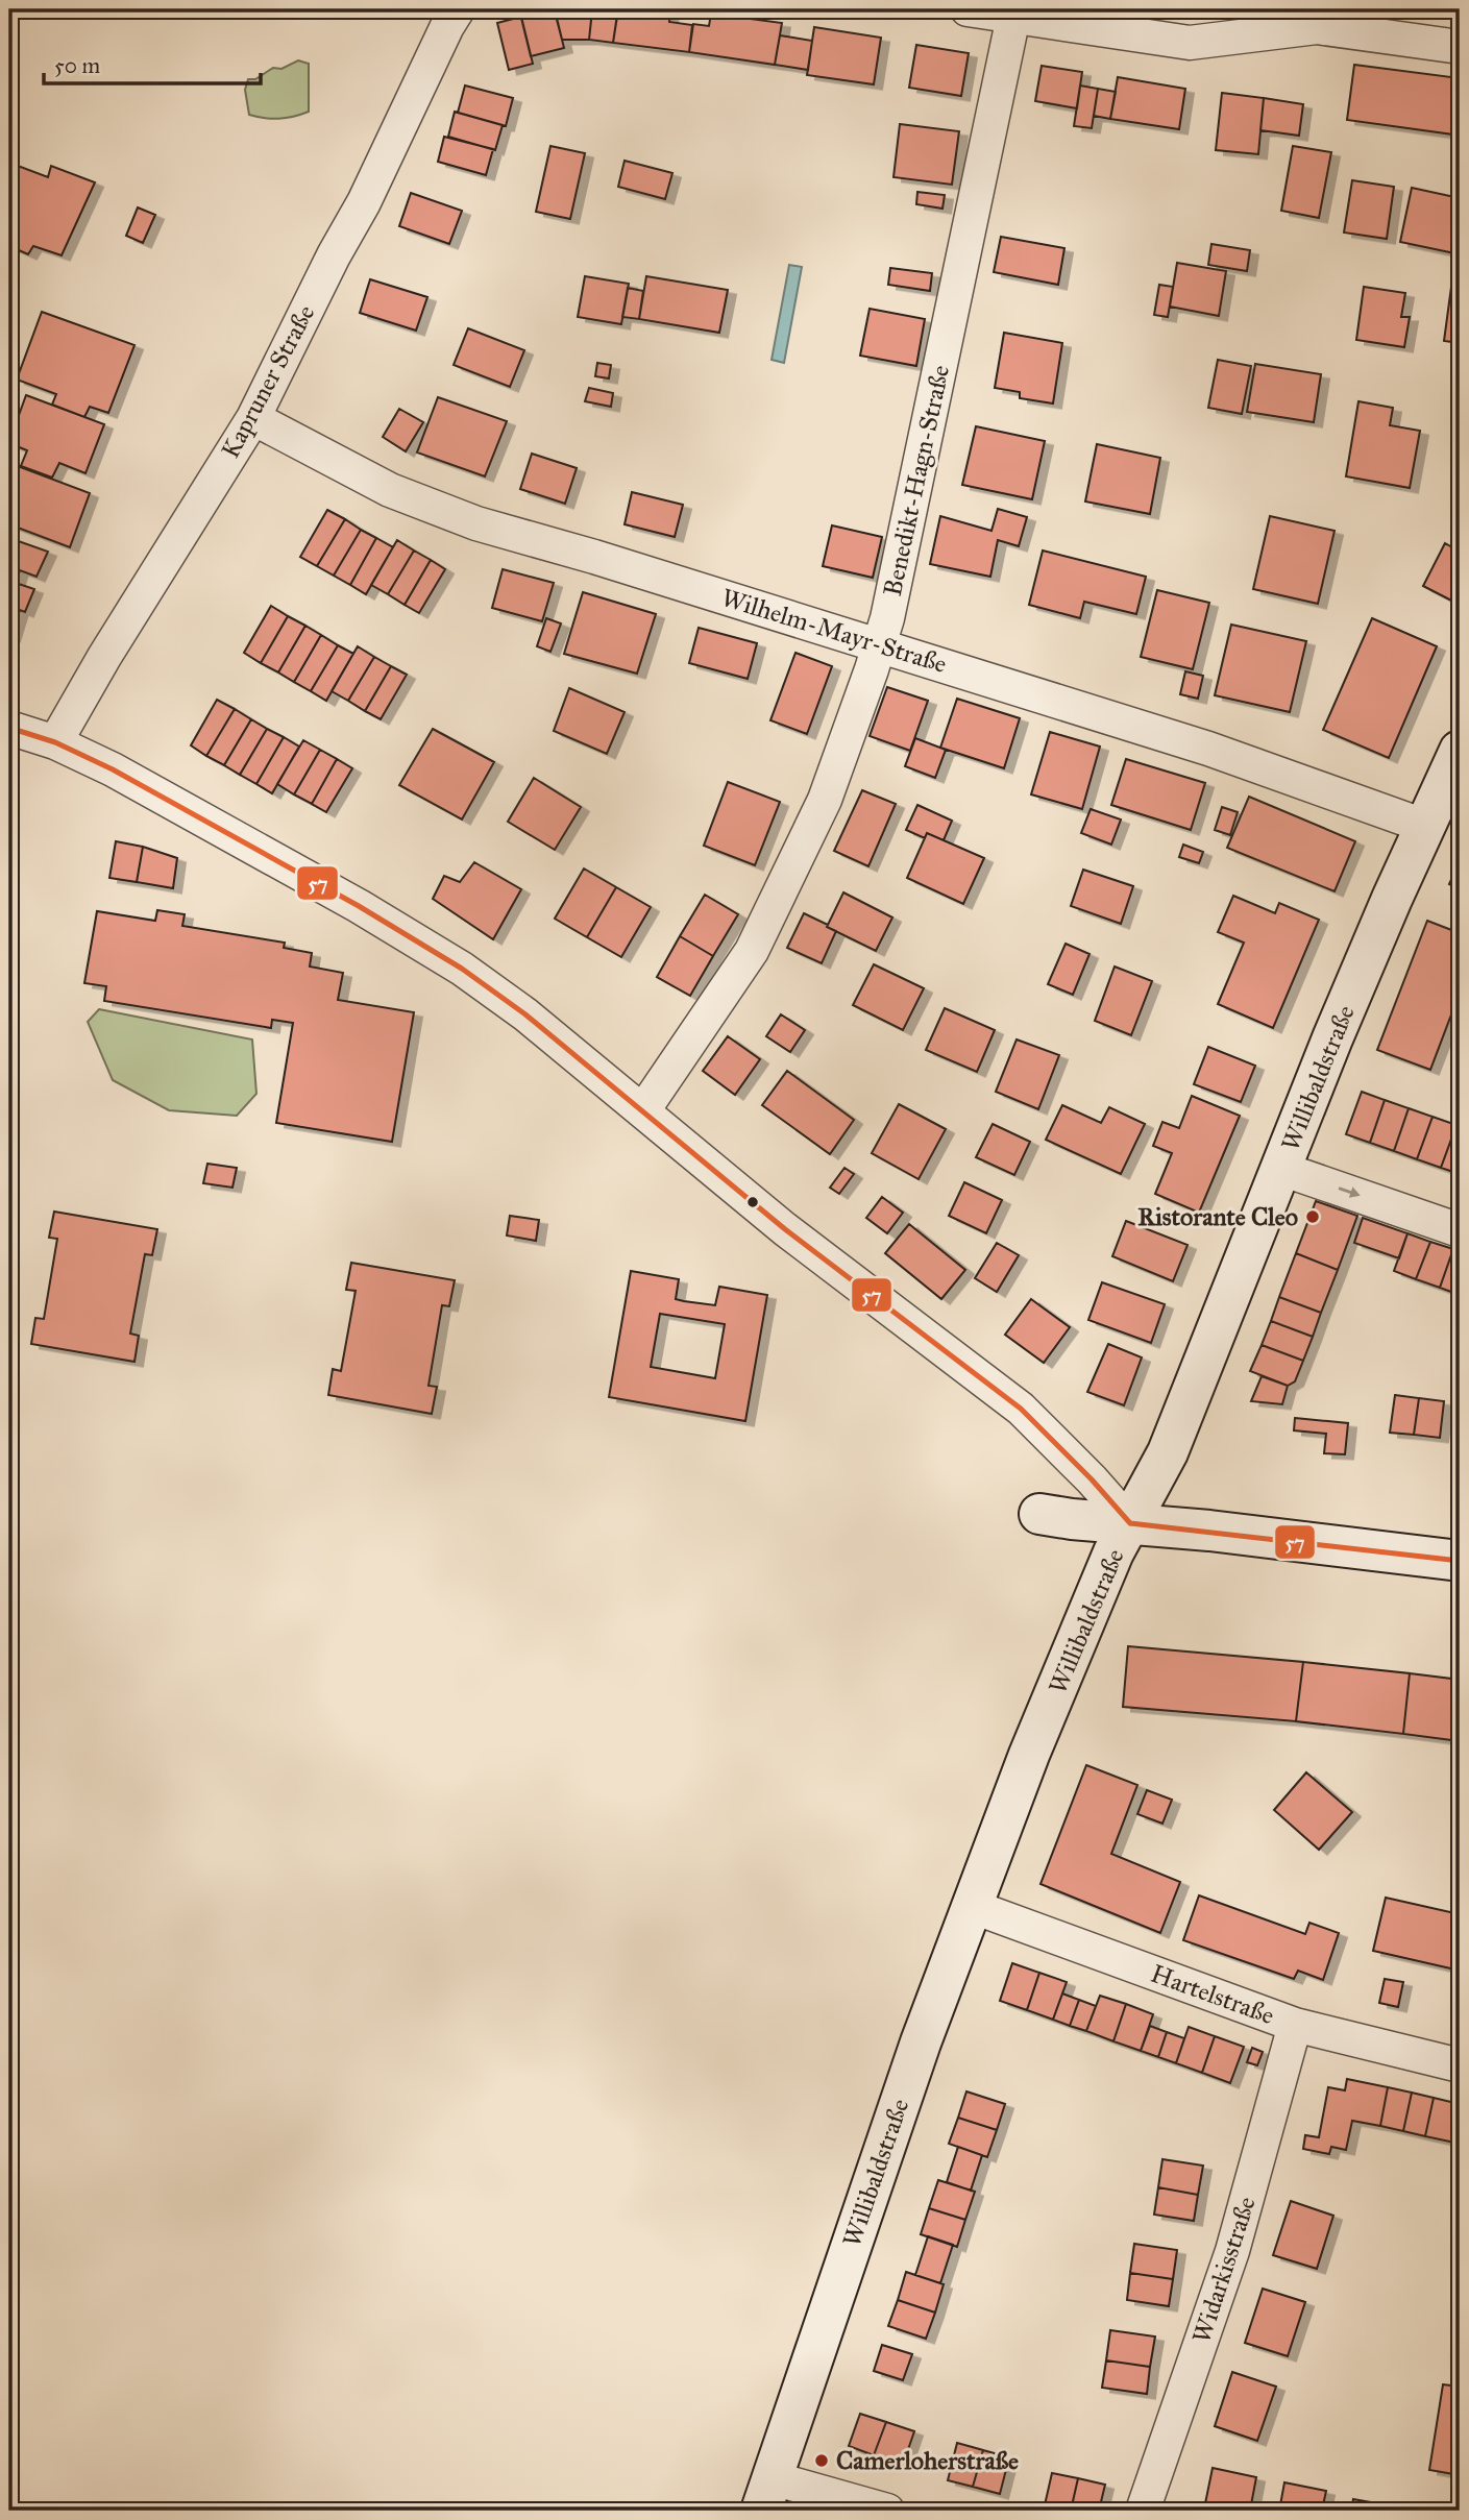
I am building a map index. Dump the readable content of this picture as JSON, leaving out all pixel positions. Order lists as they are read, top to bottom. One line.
{"streets":{"street":["Kapruner Straße","Benedikt-Hagn-Straße","Wilhelm-Mayr-Straße","Willibaldstraße","Hartelstraße","Widarkisstraße"]},"crossings":[["Kapruner Straße","Wilhelm-Mayr-Straße"],["Benedikt-Hagn-Straße","Wilhelm-Mayr-Straße"],["Wilhelm-Mayr-Straße","Willibaldstraße"],["Willibaldstraße","Hartelstraße"],["Hartelstraße","Widarkisstraße"]],"places":["Ristorante Cleo","Camerloherstraße"],"lines":["transit line 57"],"scale_bar":"50 m"}
